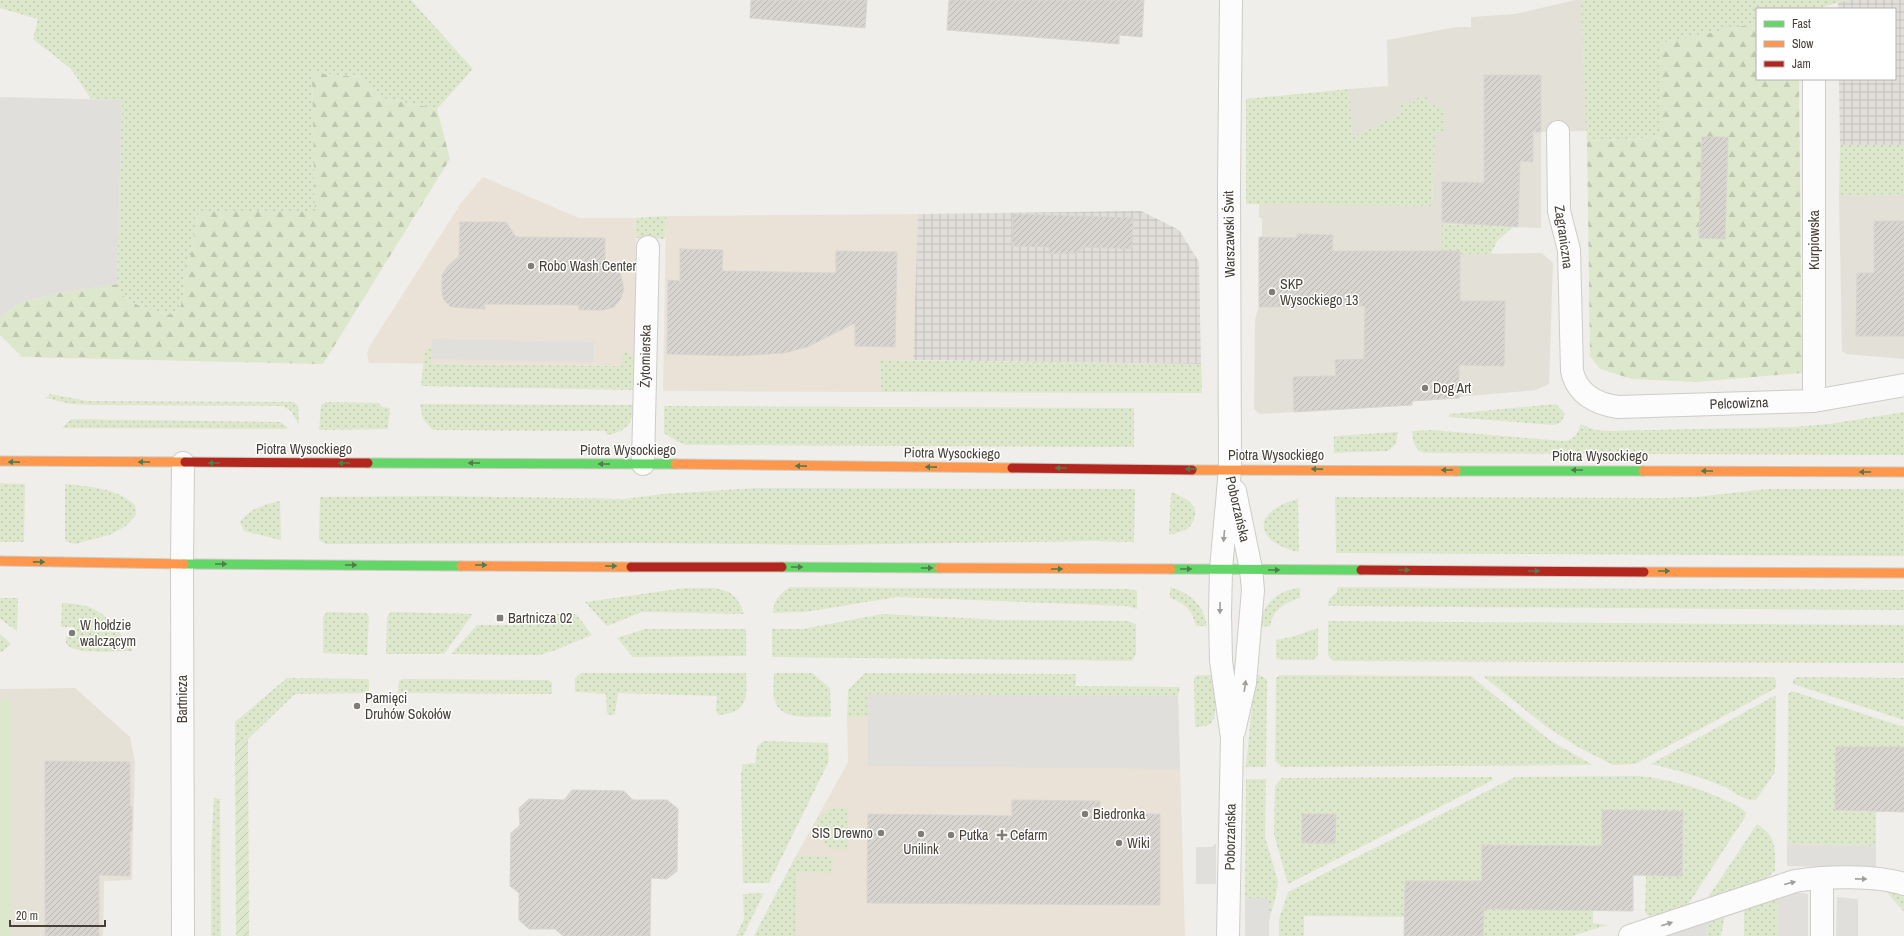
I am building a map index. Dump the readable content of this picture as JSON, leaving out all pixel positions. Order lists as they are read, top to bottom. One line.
{"streets":{"main road":["Piotra Wysockiego"],"street":["Warszawski Świt","Zagraniczna","Kurpiowska","Żytomierska","Pelcowizna","Poborzańska","Bartnicza"]},"crossings":[["Warszawski Świt","Piotra Wysockiego"],["Warszawski Świt","Poborzańska"],["Zagraniczna","Pelcowizna"],["Kurpiowska","Pelcowizna"],["Żytomierska","Piotra Wysockiego"],["Piotra Wysockiego","Poborzańska"],["Piotra Wysockiego","Bartnicza"]],"one_way":["Piotra Wysockiego"],"places":{"other":["Robo Wash Center","SKP Wysockiego 13","Dog Art","W hołdzie walczącym","Pamięci Druhów Sokołów","Biedronka","SIS Drewno","Unilink","Putka","Wiki"],"transit":["Bartnicza 02"],"health":["Cefarm"]},"legend":["Fast","Slow","Jam"],"scale_bar":"20 m"}
